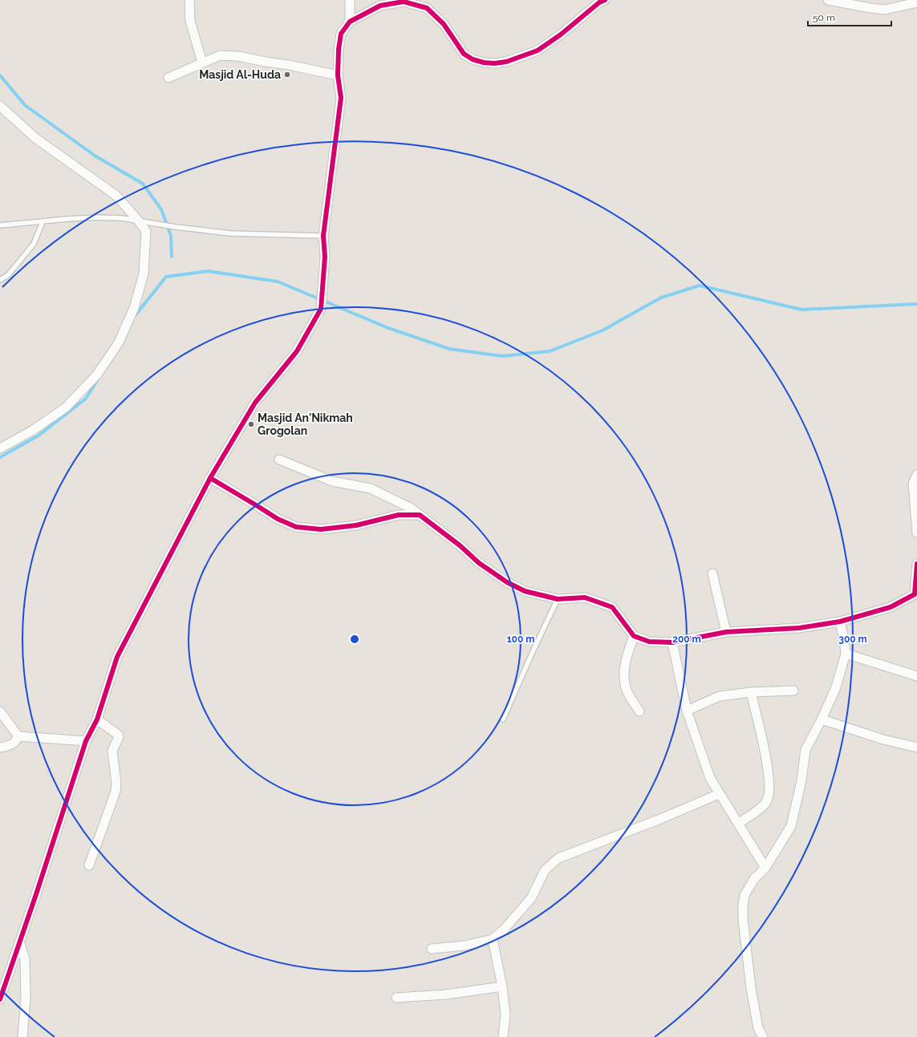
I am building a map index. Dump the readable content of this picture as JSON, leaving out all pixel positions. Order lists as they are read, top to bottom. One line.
{"places":["Masjid Al-Huda","Masjid An'Nikmah Grogolan"],"scale_bar":"50 m","rings":["100 m","200 m","300 m"]}
